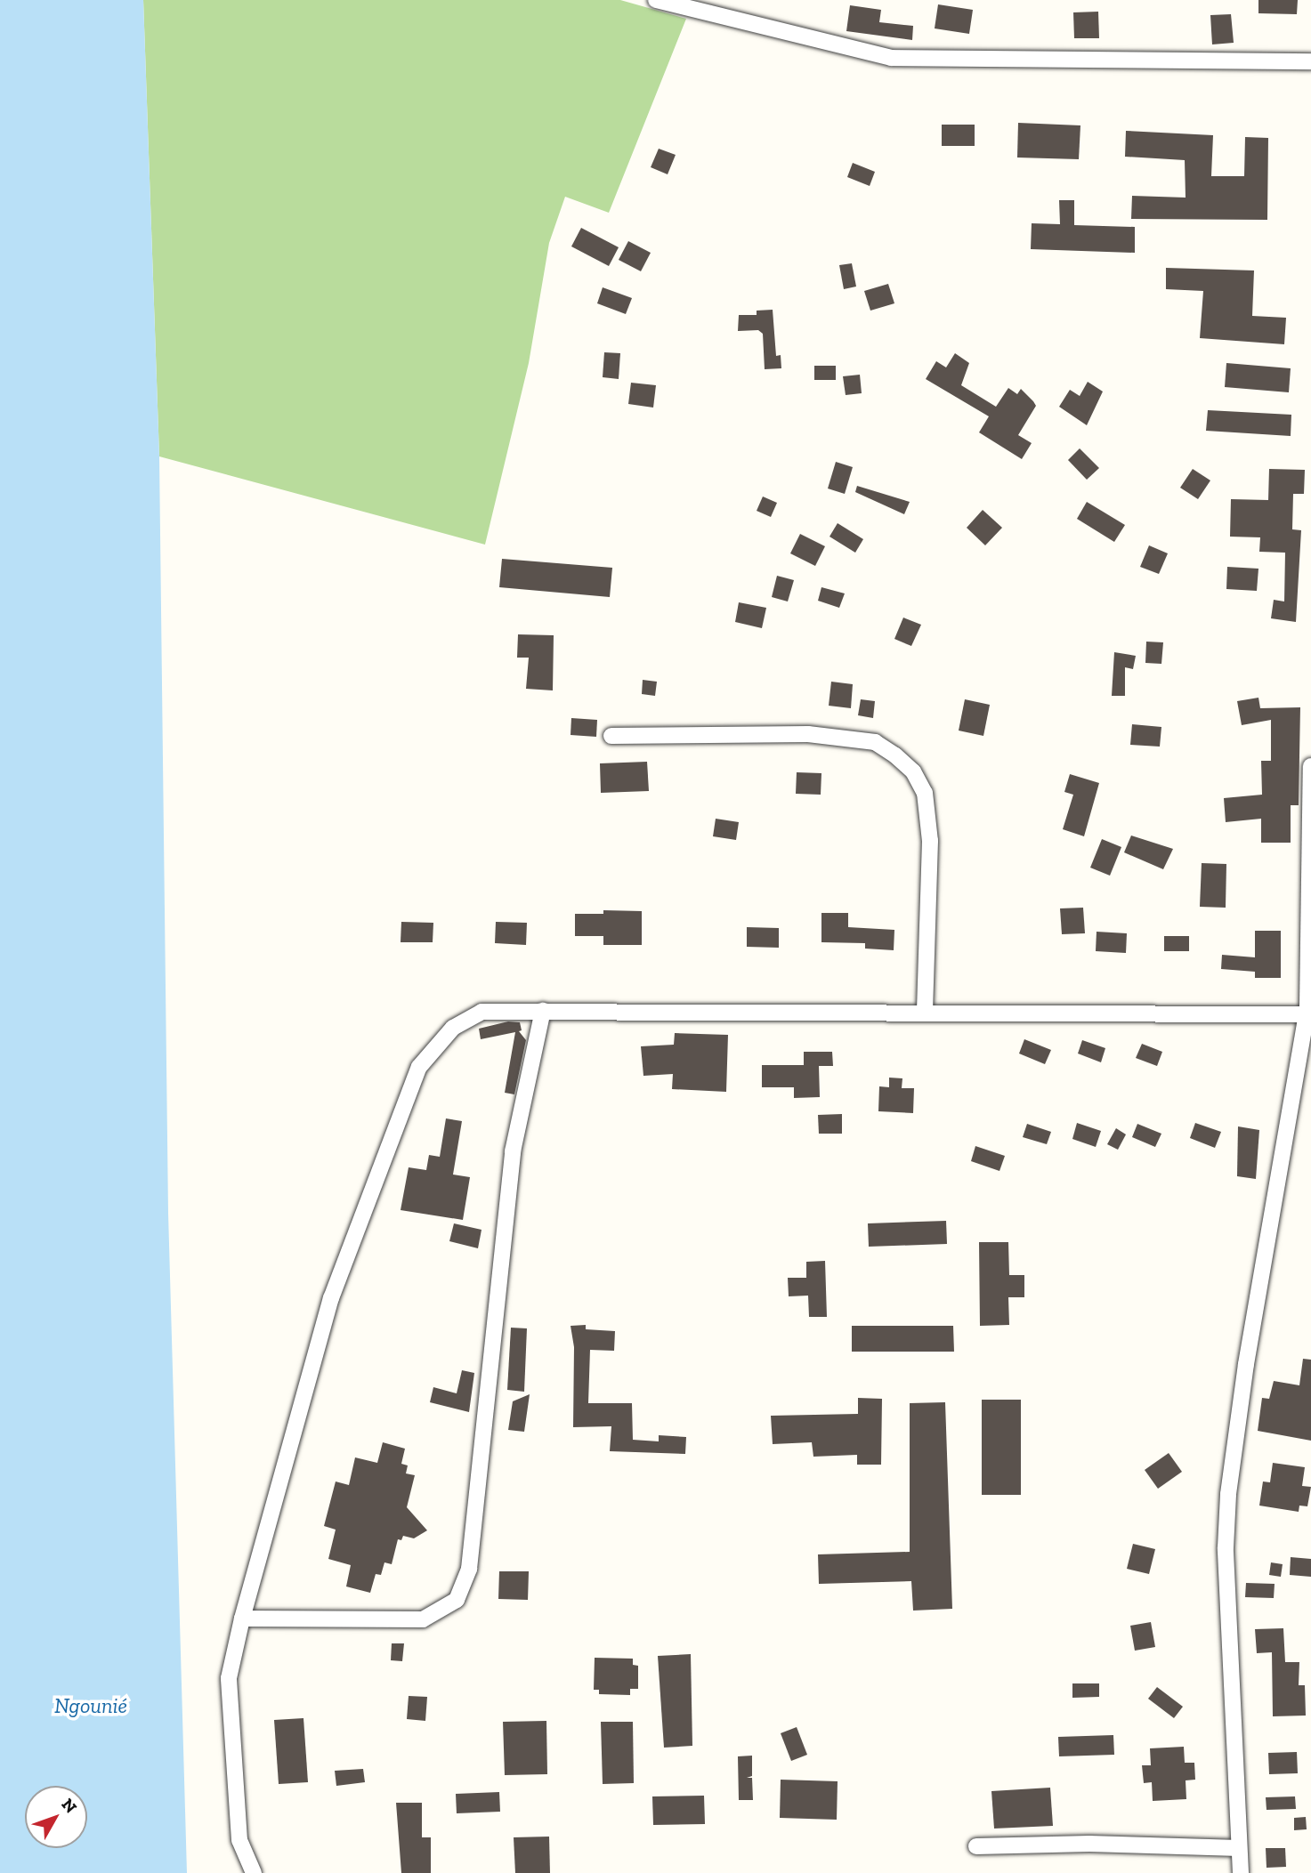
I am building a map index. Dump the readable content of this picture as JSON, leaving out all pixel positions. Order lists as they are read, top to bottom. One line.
{"water":["Ngounié"],"north":"top right"}
